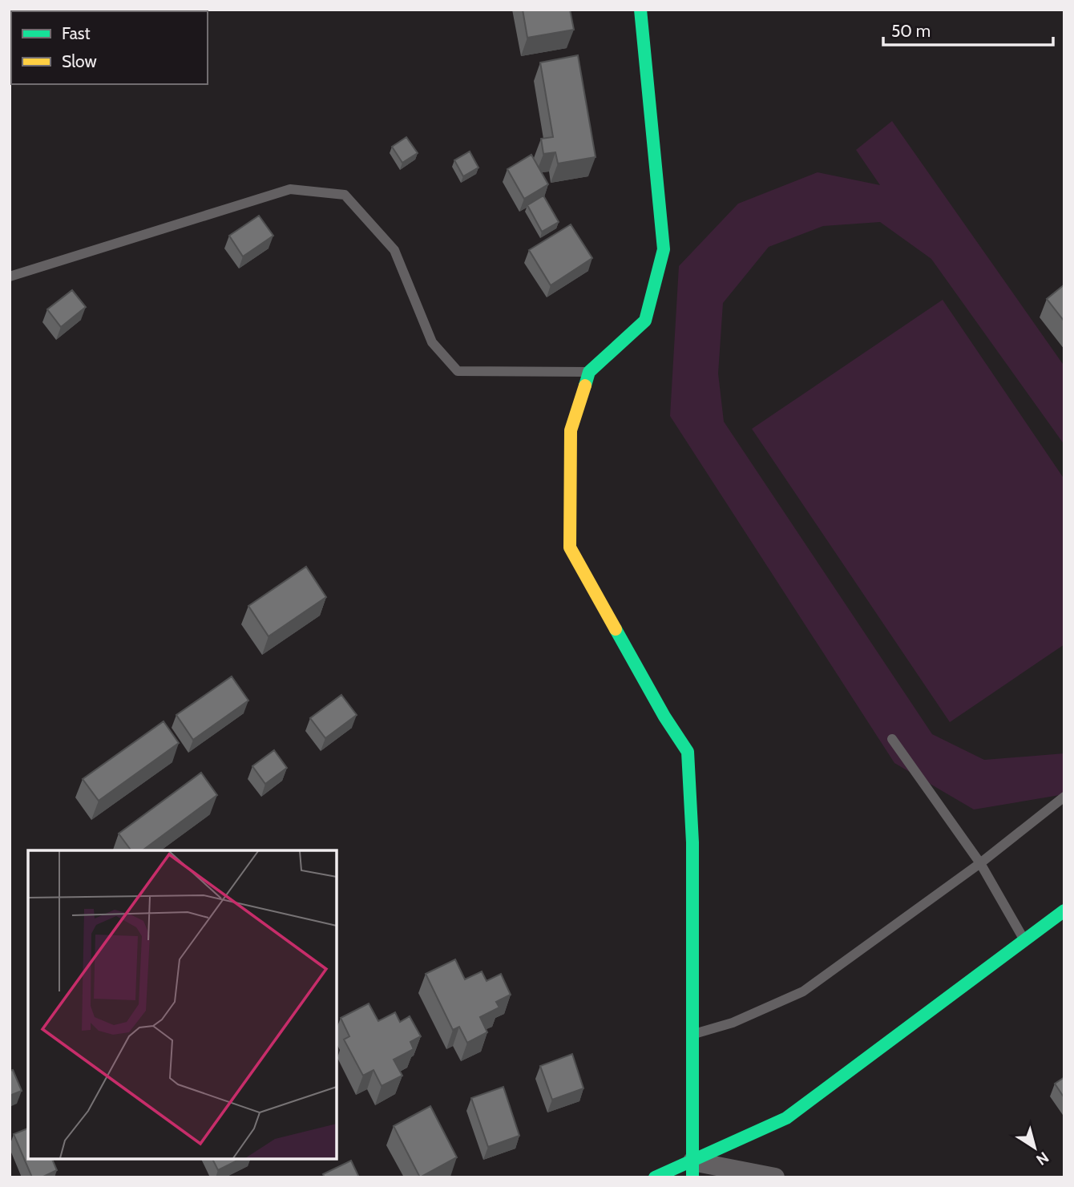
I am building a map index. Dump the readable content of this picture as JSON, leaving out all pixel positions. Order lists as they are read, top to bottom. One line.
{"legend":["Fast","Slow"],"scale_bar":"50 m","north":"bottom right"}
